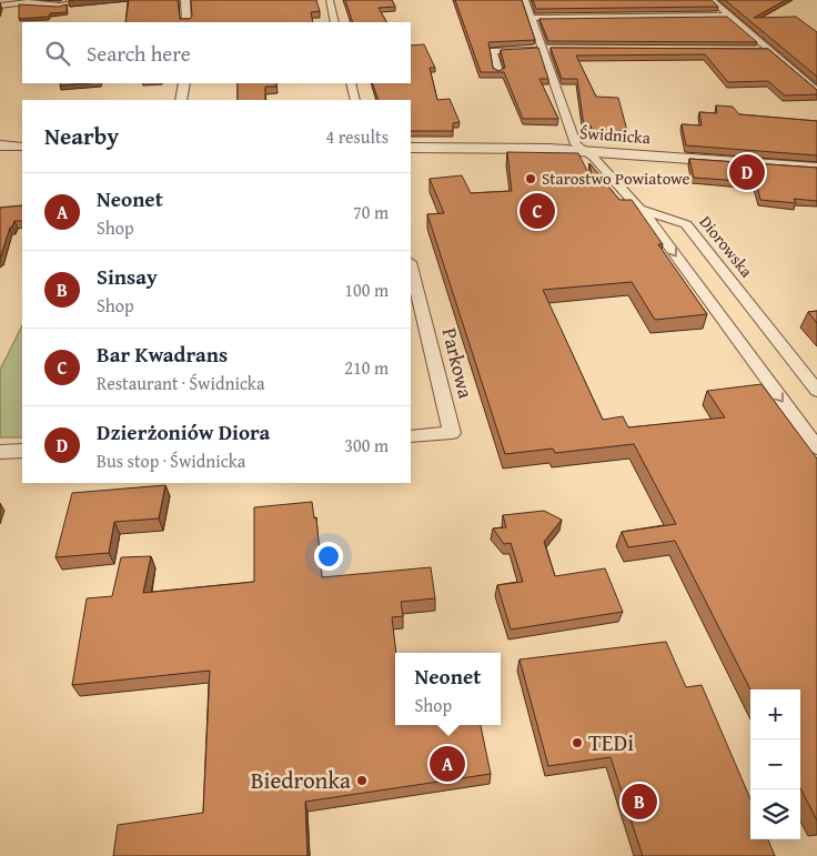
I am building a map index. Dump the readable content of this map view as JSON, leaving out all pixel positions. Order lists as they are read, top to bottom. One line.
{"streets":{"street":["Świdnicka","Diorowska","Parkowa"]},"places":["Starostwo Powiatowe","TEDi","Biedronka"],"page":{"search":"Search here","heading":["Nearby","4 results"],"pins":["D","C","A","B"],"list":[{"mark":"A","name":"Neonet","note":"Shop","value":"70 m"},{"mark":"B","name":"Sinsay","note":"Shop","value":"100 m"},{"mark":"C","name":"Bar Kwadrans","note":"Restaurant · Świdnicka","value":"210 m"},{"mark":"D","name":"Dzierżoniów Diora","note":"Bus stop · Świdnicka","value":"300 m"}],"popup":["Neonet","Shop"],"map_buttons":["+","−"]}}
